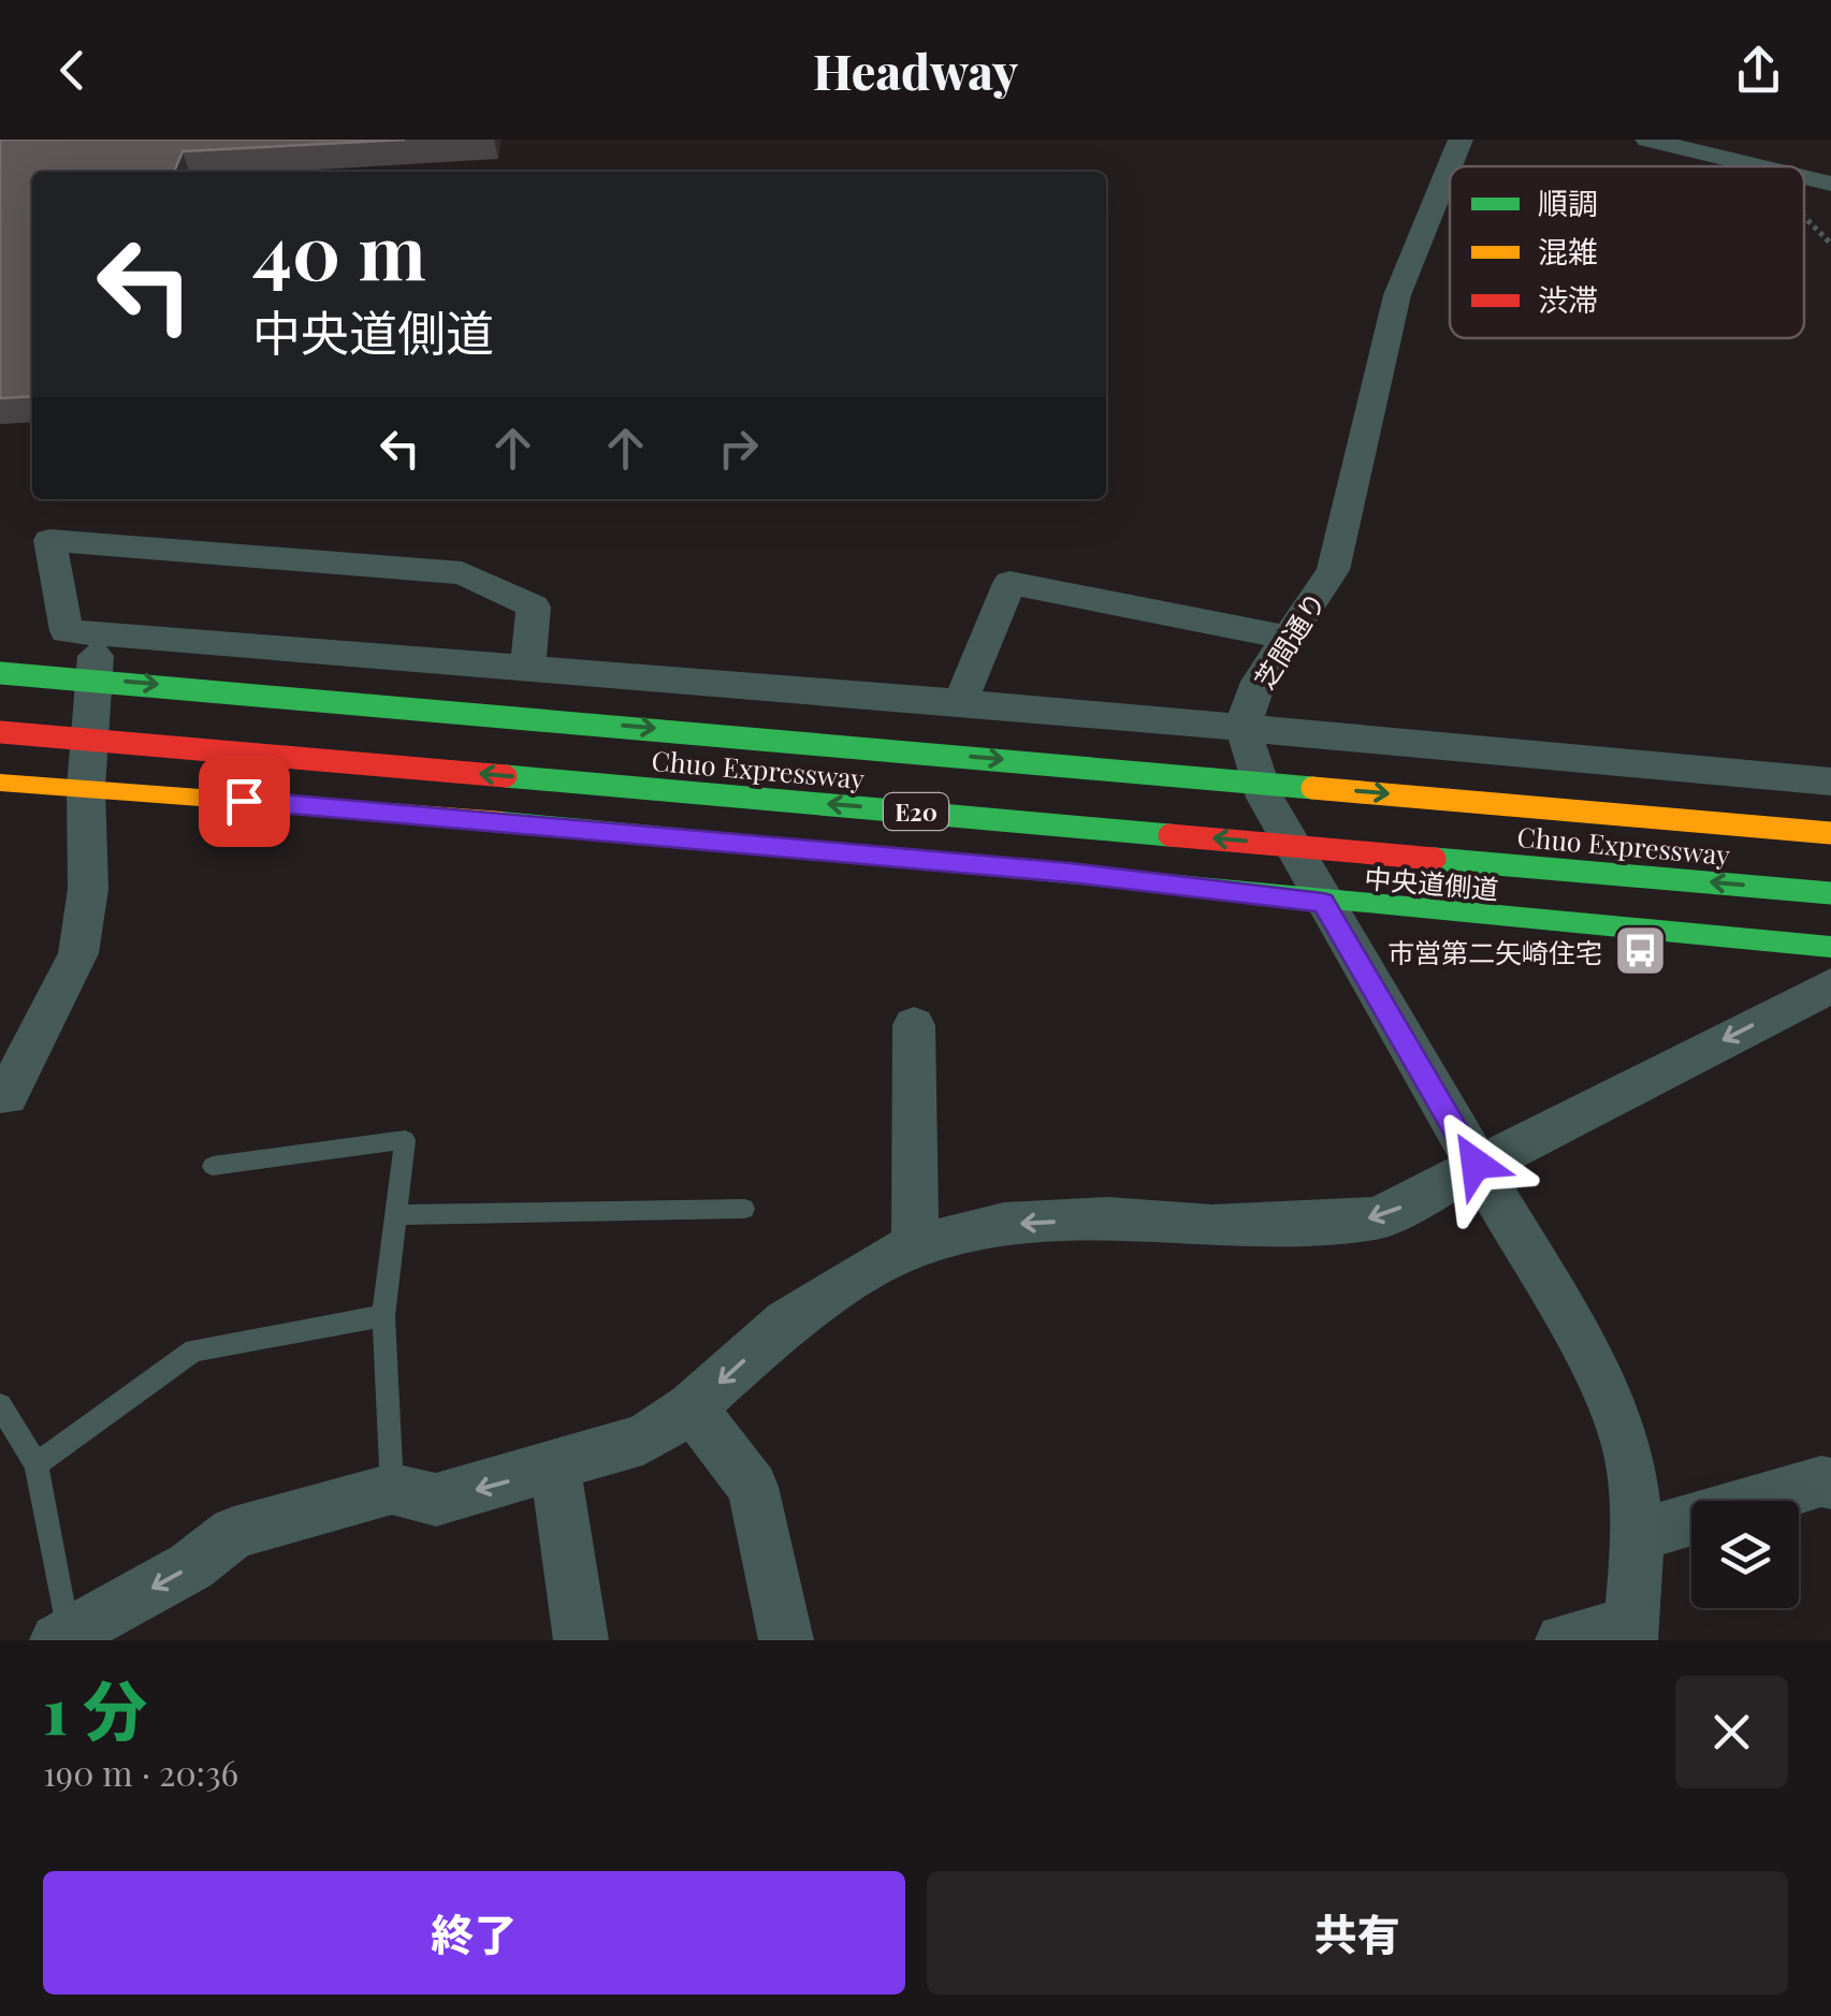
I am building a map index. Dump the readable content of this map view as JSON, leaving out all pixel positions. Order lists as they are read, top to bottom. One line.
{"streets":{"main road":["Chuo Expressway","E20","中央道側道"],"street":["芝間通り"]},"places":{"bus stop":["市営第二矢崎住宅"]},"legend":["順調","混雑","渋滞"],"page":{"header":"Headway","turn":["40 m","中央道側道"],"heading":["1 分","190 m · 20:36"],"buttons":["終了","共有"]}}
